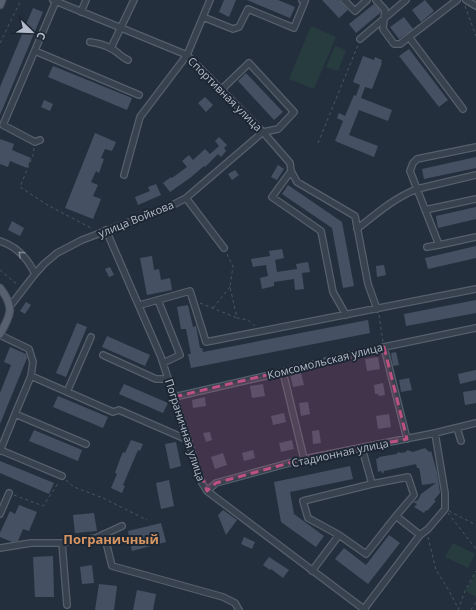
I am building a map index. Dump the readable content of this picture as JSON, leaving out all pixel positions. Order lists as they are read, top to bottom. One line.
{"streets":{"street":["Спортивная улица","улица Войкова","Комсомольская улица","Пограничная улица","Стадионная улица"]},"crossings":[["Спортивная улица","улица Войкова"],["улица Войкова","Пограничная улица"],["Комсомольская улица","Пограничная улица"],["Пограничная улица","Стадионная улица"]],"districts":["Пограничный"],"north":"bottom right"}
